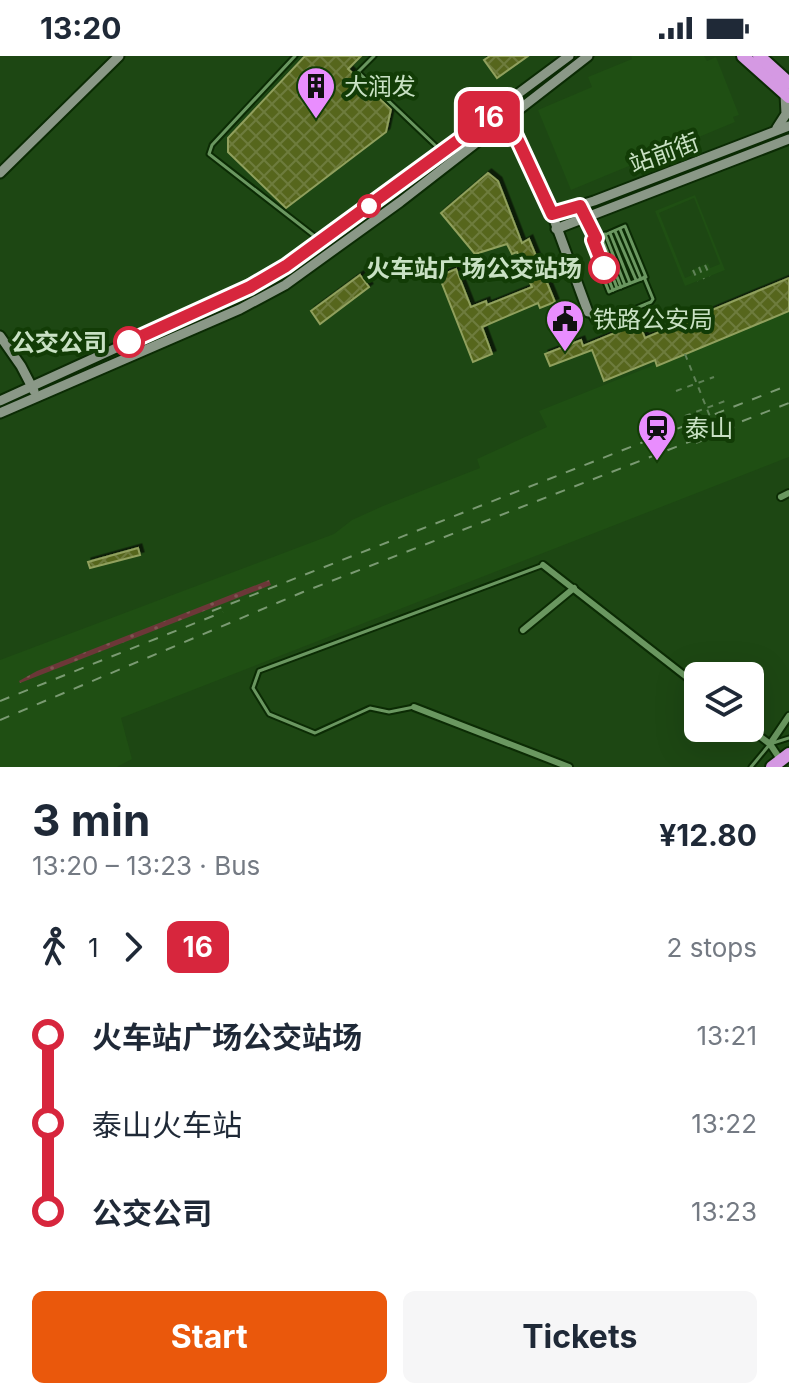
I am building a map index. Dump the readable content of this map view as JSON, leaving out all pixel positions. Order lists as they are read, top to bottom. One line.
{"streets":{"main road":["站前街"]},"places":{"building":["大润发"],"other":["火车站广场公交站场","公交公司"],"public building":["铁路公安局"],"station":["泰山"]},"lines":["bus line 16"],"page":{"status":"13:20","on_map":"16","heading":["3 min","13:20 – 13:23 · Bus","¥12.80"],"legs":["1","16","2 stops"],"list":[{"name":"火车站广场公交站场","value":"13:21"},{"name":"泰山火车站","value":"13:22"},{"name":"公交公司","value":"13:23"}],"buttons":["Start","Tickets"]}}
